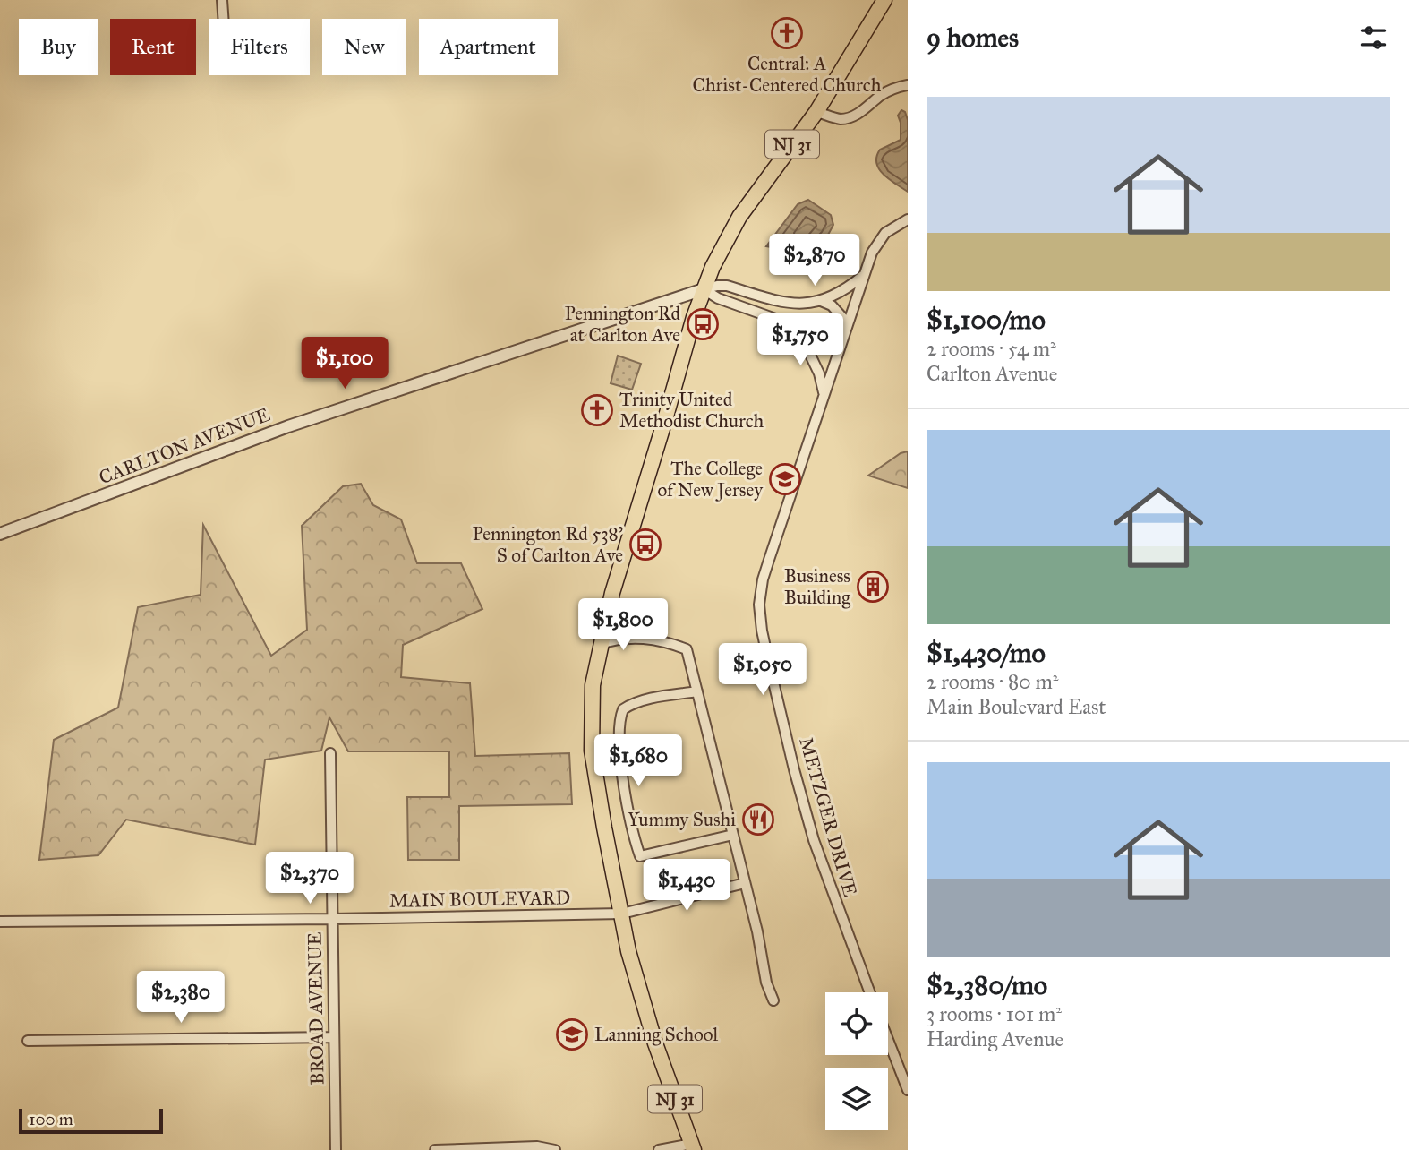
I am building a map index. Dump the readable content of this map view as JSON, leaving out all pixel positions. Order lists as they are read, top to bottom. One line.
{"streets":{"main road":["NJ 31"],"street":["CARLTON AVENUE","METZGER DRIVE","MAIN BOULEVARD","BROAD AVENUE"]},"crossings":[["NJ 31","CARLTON AVENUE"],["NJ 31","MAIN BOULEVARD"],["MAIN BOULEVARD","BROAD AVENUE"]],"places":{"church":["Central: A Christ-Centered Church","Trinity United Methodist Church"],"bus stop":["Pennington Rd at Carlton Ave","Pennington Rd 538' S of Carlton Ave"],"school or university":["The College of New Jersey","Lanning School"],"building":["Business Building"],"restaurant":["Yummy Sushi"]},"scale_bar":"100 m","page":{"heading":"9 homes","chip":["Buy","Rent","Filters","New","Apartment"],"list":[{"name":"$1,100/mo","note":"2 rooms · 54 m² · Carlton Avenue"},{"name":"$1,430/mo","note":"2 rooms · 80 m² · Main Boulevard East"},{"name":"$2,380/mo","note":"3 rooms · 101 m² · Harding Avenue"}],"price":["$2,870","$1,750","$1,100","$1,800","$1,050","$1,680","$2,370","$1,430","$2,380"],"scale":"100 m"}}
